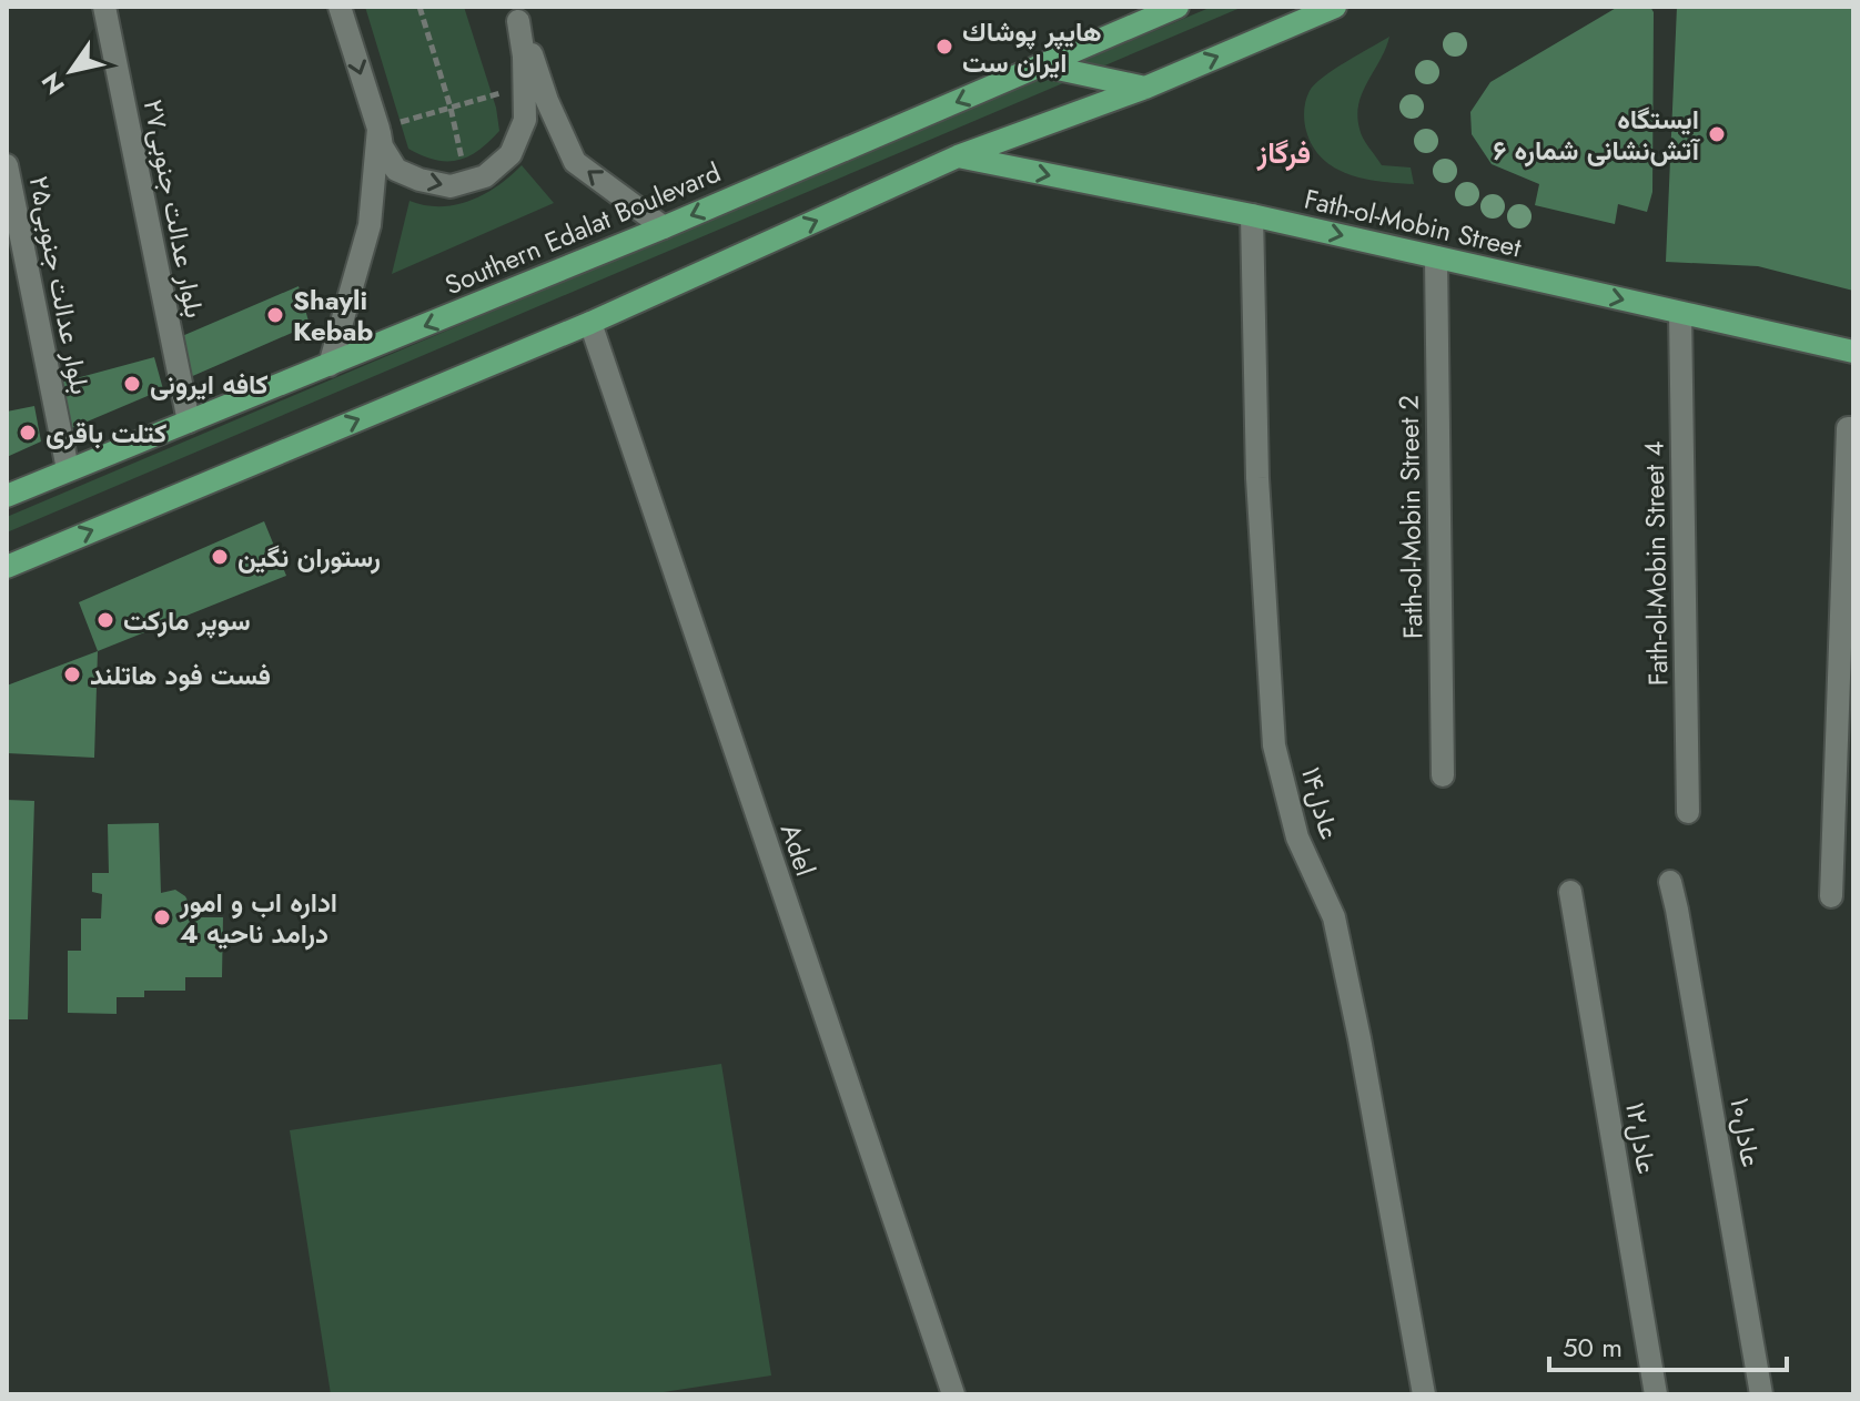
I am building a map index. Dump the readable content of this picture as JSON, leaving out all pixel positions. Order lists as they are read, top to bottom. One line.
{"streets":{"main road":["Fath-ol-Mobin Street","Southern Edalat Boulevard"],"street":["بلوار عدالت جنوبی۲۷","بلوار عدالت جنوبی۲۵","Fath-ol-Mobin Street 2","Fath-ol-Mobin Street 4","عادل۱۴","Adel","عادل۱۰","عادل۱۲"]},"crossings":[["بلوار عدالت جنوبی۲۷","Southern Edalat Boulevard"],["Fath-ol-Mobin Street","Fath-ol-Mobin Street 2"],["Fath-ol-Mobin Street","Fath-ol-Mobin Street 4"],["Fath-ol-Mobin Street","عادل۱۴"],["Southern Edalat Boulevard","بلوار عدالت جنوبی۲۵"]],"one_way":["Fath-ol-Mobin Street"],"districts":["فرگاز"],"places":["هايپر پوشاك ايران ست","ایستگاه آتش‌نشانی شماره ۶","Shayli Kebab","کافه ایرونی","کتلت باقری","رستوران نگین","سوپر مارکت","فست فود هاتلند","اداره اب و امور درامد ناحیه 4"],"scale_bar":"50 m","north":"bottom left"}
